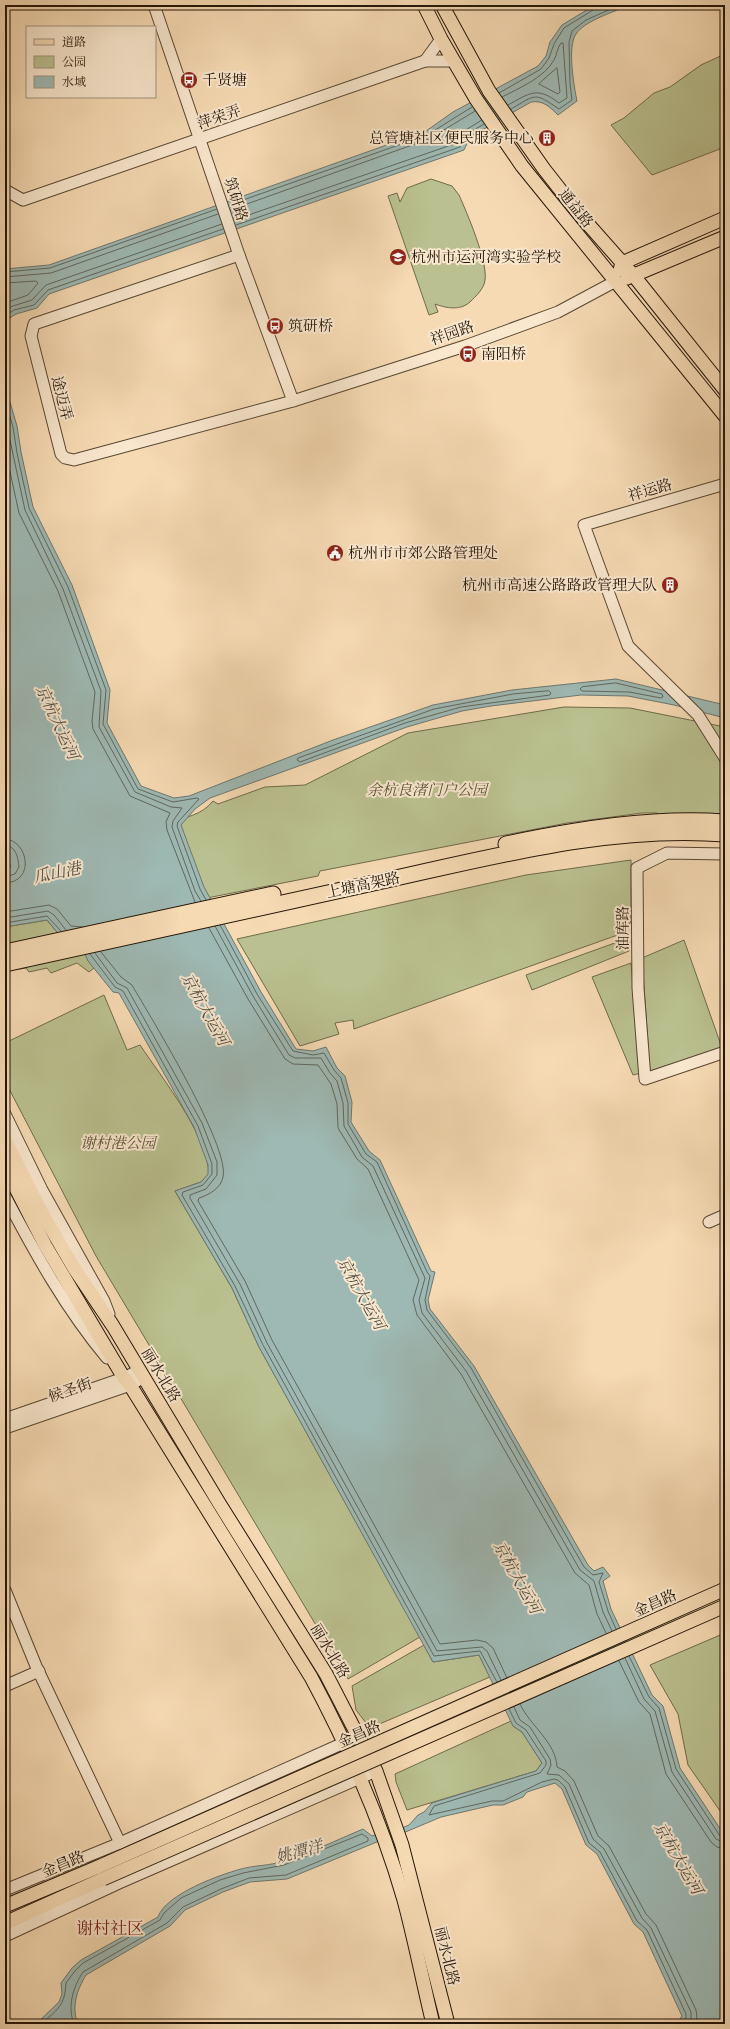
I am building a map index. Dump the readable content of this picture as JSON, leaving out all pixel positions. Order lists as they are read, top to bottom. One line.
{"streets":{"highway":["上塘高架路"],"main road":["通益路","祥园路","丽水北路","金昌路"],"street":["萍荣弄","筑研路","途迈弄","祥运路","油库路","候圣街"]},"crossings":[["萍荣弄","筑研路"],["萍荣弄","通益路"],["筑研路","祥园路"],["筑研路","途迈弄"],["通益路","祥园路"],["祥园路","途迈弄"],["丽水北路","候圣街"],["丽水北路","金昌路"]],"districts":["谢村社区"],"water":["京杭大运河","瓜山港","姚潭洋"],"parks":["余杭良渚门户公园","谢村港公园"],"places":{"bus stop":["千贤塘","筑研桥","南阳桥"],"building":["总管塘社区便民服务中心","杭州市高速公路路政管理大队"],"school or university":["杭州市运河湾实验学校"],"public building":["杭州市市郊公路管理处"]},"legend":["道路","公园","水域"]}
